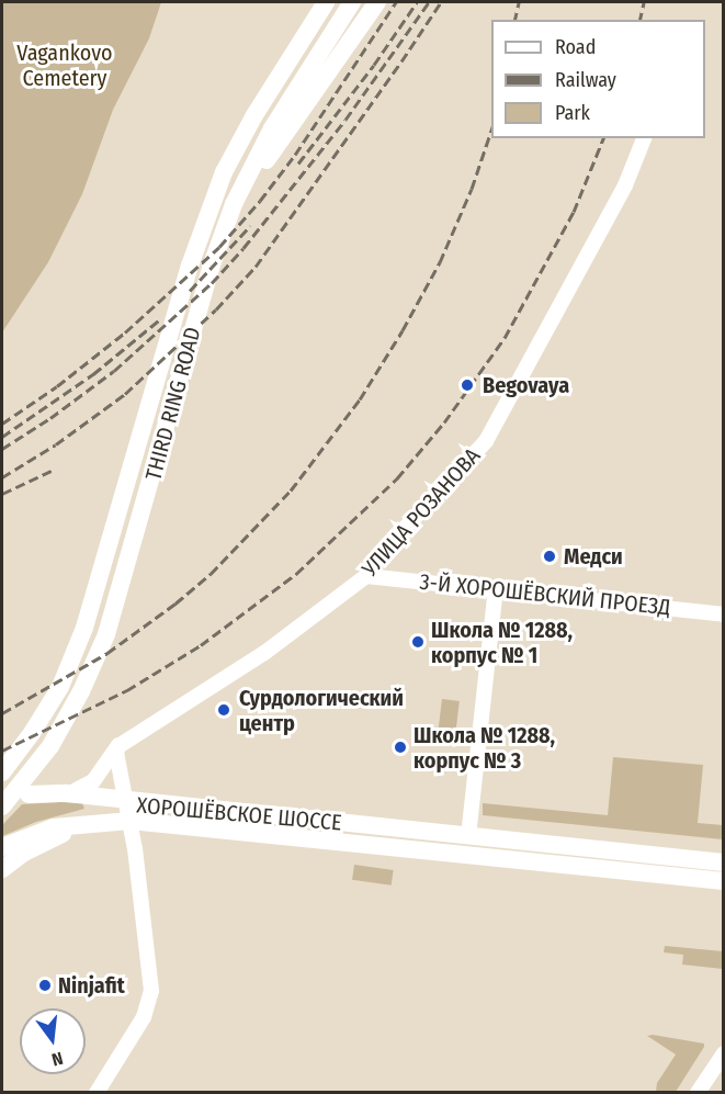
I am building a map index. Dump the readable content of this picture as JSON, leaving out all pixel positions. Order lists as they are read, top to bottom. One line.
{"streets":{"main road":["THIRD RING ROAD","ХОРОШЁВСКОЕ ШОССЕ"],"street":["УЛИЦА РОЗАНОВА","3-Й ХОРОШЁВСКИЙ ПРОЕЗД"]},"crossings":[["УЛИЦА РОЗАНОВА","3-Й ХОРОШЁВСКИЙ ПРОЕЗД"]],"parks":["Vagankovo Cemetery"],"places":["Begovaya","Медси","Школа № 1288, корпус № 1","Сурдологический центр","Школа № 1288, корпус № 3","Ninjafit"],"legend":["Road","Railway","Park"],"north":"bottom"}
